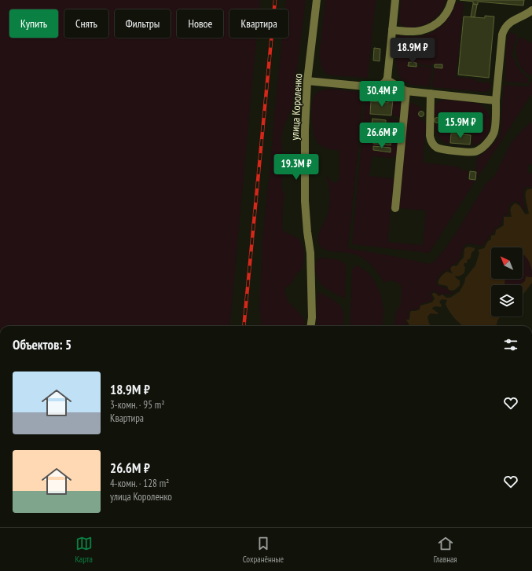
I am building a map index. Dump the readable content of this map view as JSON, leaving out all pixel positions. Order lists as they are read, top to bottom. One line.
{"streets":{"street":["улица Короленко"]},"north":"top left","page":{"chip":["Купить","Снять","Фильтры","Новое","Квартира"],"price":["18.9M ₽","30.4M ₽","15.9M ₽","26.6M ₽","19.3M ₽"],"heading":"Объектов: 5","list":[{"name":"18.9M ₽","note":"3-комн. · 95 m² · Квартира"},{"name":"26.6M ₽","note":"4-комн. · 128 m² · улица Короленко"}],"tabs":["Карта","Сохранённые","Главная"]}}
